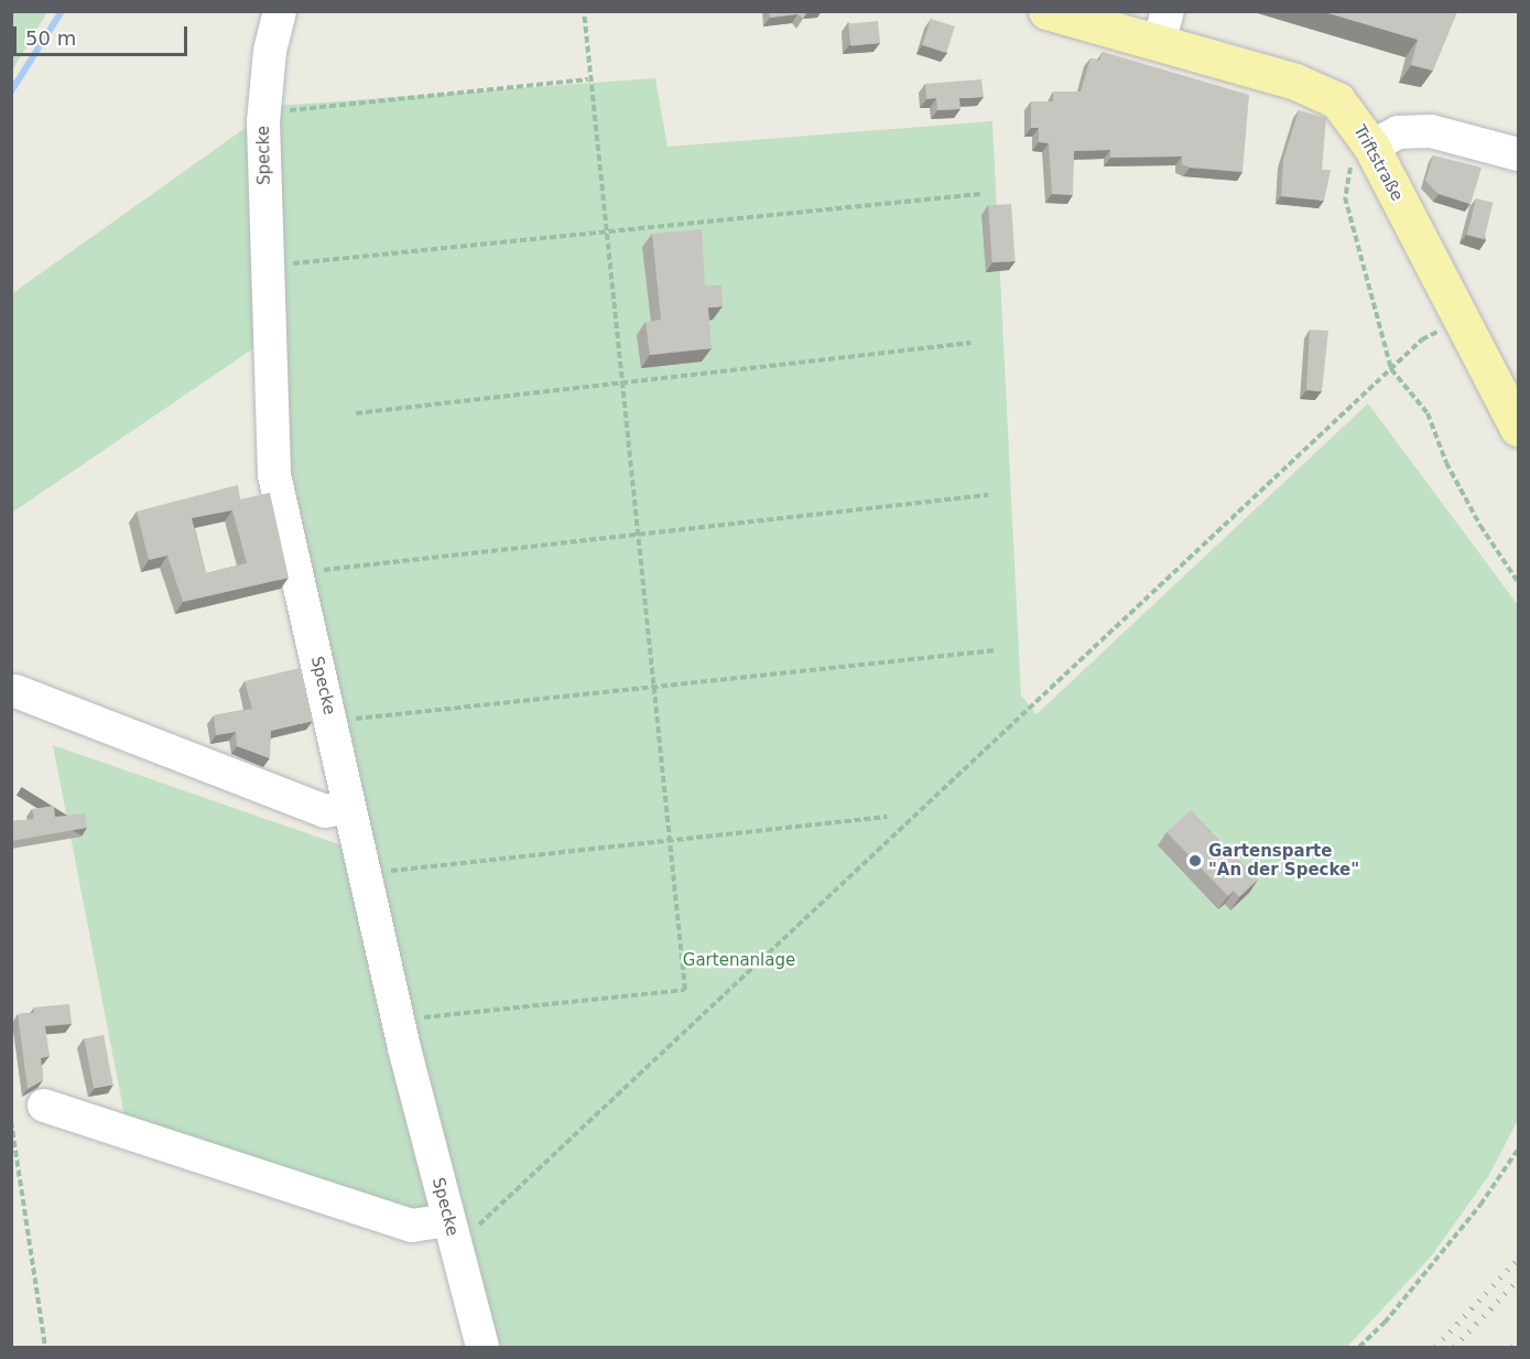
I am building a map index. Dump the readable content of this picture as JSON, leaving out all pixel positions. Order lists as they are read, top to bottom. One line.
{"streets":{"main road":["Triftstraße"],"street":["Specke"]},"parks":["Gartenanlage"],"places":["Gartensparte \"An der Specke\""],"scale_bar":"50 m"}
